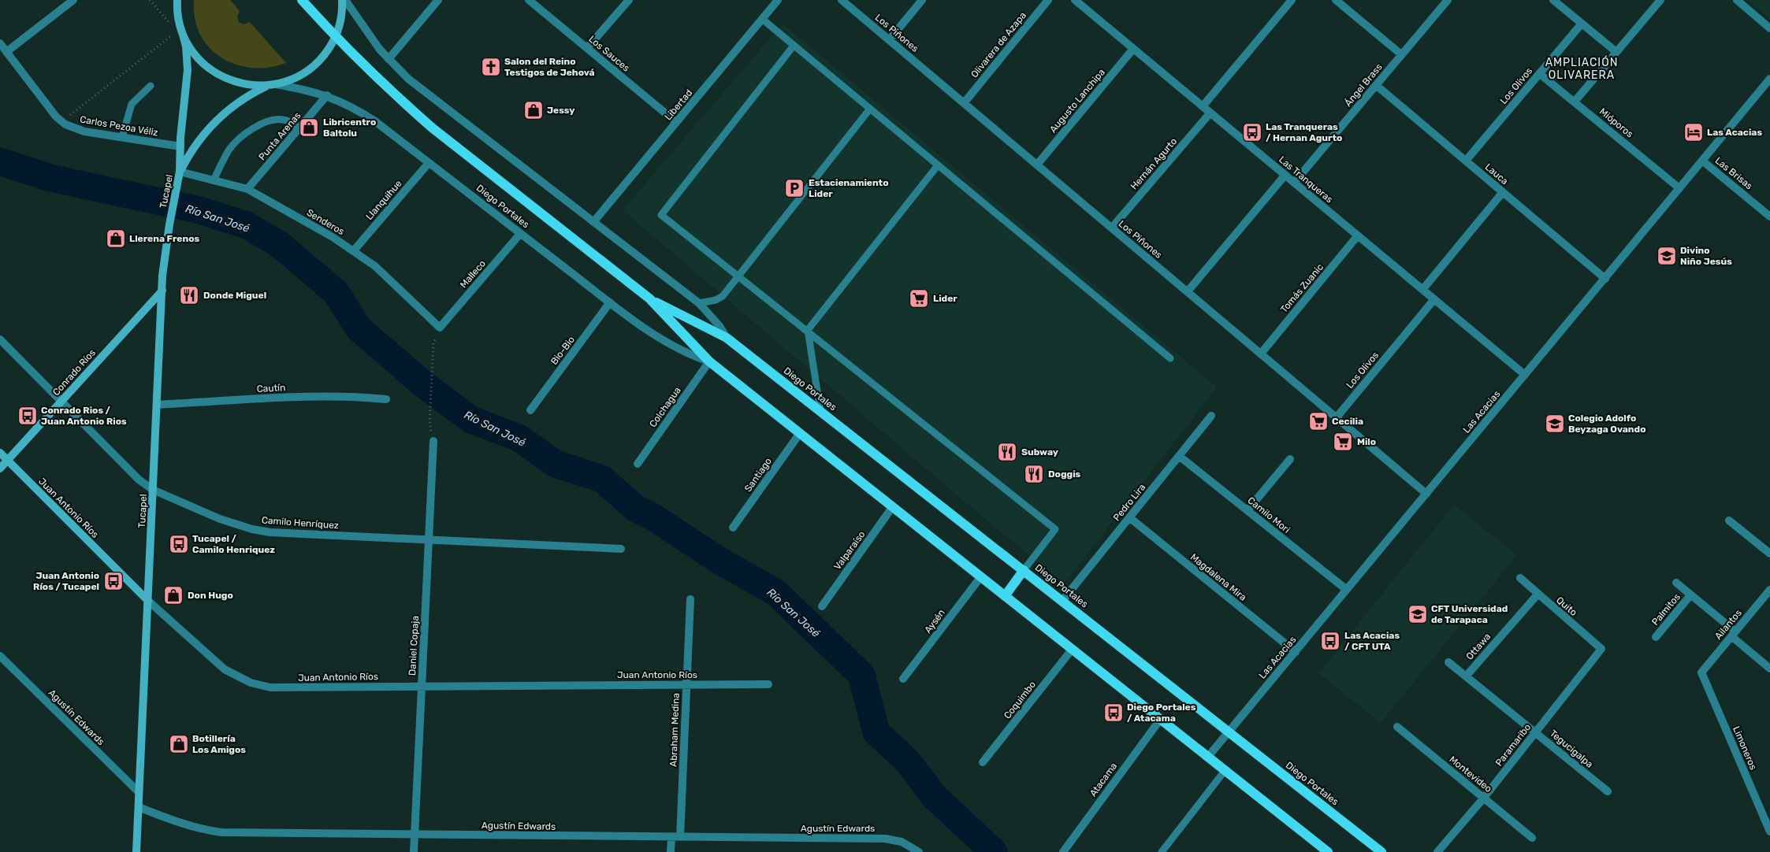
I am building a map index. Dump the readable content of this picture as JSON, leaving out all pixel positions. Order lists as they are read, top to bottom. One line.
{"streets":{"main road":["Tucapel","Diego Portales","Conrado Ríos","Juan Antonio Ríos"],"street":["Los Piñones","Olivarera de Azapa","Los Sauces","Ángel Brass","Los Olivos","Augusto Lanchipa","Libertad","Mióporos","Carlos Pezoa Véliz","Punta Arenas","Hernán Agurto","Las Brisas","Lauca","Las Tranqueras","Llanquihue","Senderos","Malleco","Tomás Zuanic","Bio-Bio","Cautín","Colchagua","Las Acacias","Santiago","Pedro Lira","Camilo Mori","Camilo Henríquez","Valparaíso","Magdalena Mira","Quito","Palmitos","Aysén","Ailantos","Daniel Copaja","Ottawa","Coquimbo","Agustín Edwards","Abraham Medina","Paramaribo","Limoneros","Tegucigalpa","Montevideo","Atacama"]},"crossings":[["Los Piñones","Olivarera de Azapa"],["Los Piñones","Los Olivos"],["Los Piñones","Augusto Lanchipa"],["Los Piñones","Hernán Agurto"],["Los Piñones","Tomás Zuanic"],["Los Piñones","Las Acacias"],["Los Sauces","Libertad"],["Ángel Brass","Lauca"],["Ángel Brass","Las Tranqueras"],["Los Olivos","Mióporos"],["Los Olivos","Lauca"],["Los Olivos","Las Tranqueras"],["Augusto Lanchipa","Las Tranqueras"],["Libertad","Diego Portales"],["Mióporos","Las Acacias"],["Carlos Pezoa Véliz","Tucapel"],["Punta Arenas","Diego Portales"],["Punta Arenas","Senderos"],["Hernán Agurto","Las Tranqueras"],["Las Brisas","Las Acacias"],["Lauca","Las Acacias"],["Las Tranqueras","Tomás Zuanic"],["Las Tranqueras","Las Acacias"],["Tucapel","Diego Portales"],["Tucapel","Senderos"],["Tucapel","Conrado Ríos"],["Tucapel","Cautín"],["Tucapel","Juan Antonio Ríos"],["Tucapel","Camilo Henríquez"],["Tucapel","Agustín Edwards"],["Llanquihue","Diego Portales"],["Llanquihue","Senderos"],["Diego Portales","Malleco"],["Diego Portales","Bio-Bio"],["Diego Portales","Colchagua"],["Diego Portales","Las Acacias"],["Diego Portales","Santiago"],["Diego Portales","Pedro Lira"],["Diego Portales","Valparaíso"],["Diego Portales","Aysén"],["Diego Portales","Coquimbo"],["Diego Portales","Atacama"],["Senderos","Malleco"],["Conrado Ríos","Juan Antonio Ríos"],["Conrado Ríos","Camilo Henríquez"],["Las Acacias","Camilo Mori"],["Las Acacias","Magdalena Mira"],["Pedro Lira","Camilo Mori"],["Pedro Lira","Magdalena Mira"],["Juan Antonio Ríos","Daniel Copaja"],["Juan Antonio Ríos","Abraham Medina"],["Camilo Henríquez","Daniel Copaja"],["Quito","Ottawa"],["Quito","Paramaribo"],["Palmitos","Ailantos"],["Ailantos","Limoneros"],["Daniel Copaja","Agustín Edwards"],["Ottawa","Tegucigalpa"],["Agustín Edwards","Abraham Medina"],["Paramaribo","Tegucigalpa"],["Paramaribo","Montevideo"]],"districts":["AMPLIACIÓN OLIVARERA"],"water":["Río San José"],"places":{"church":["Salon del Reino Testigos de Jehová"],"shop":["Jessy","Libricentro Baltolu","Llerena Frenos","Don Hugo","Botillería Los Amigos"],"bus stop":["Las Tranqueras / Hernan Agurto","Conrado Rios / Juan Antonio Rios","Tucapel / Camilo Henriquez","Juan Antonio Ríos / Tucapel","Las Acacias / CFT UTA","Diego Portales / Atacama"],"hotel":["Las Acacias"],"parking":["Estacienamiento Lider"],"school or university":["Divino Niño Jesús","Colegio Adolfo Beyzaga Ovando","CFT Universidad de Tarapaca"],"restaurant":["Donde Miguel","Subway","Doggis"],"supermarket":["Lider","Cecilia","Milo"]}}
